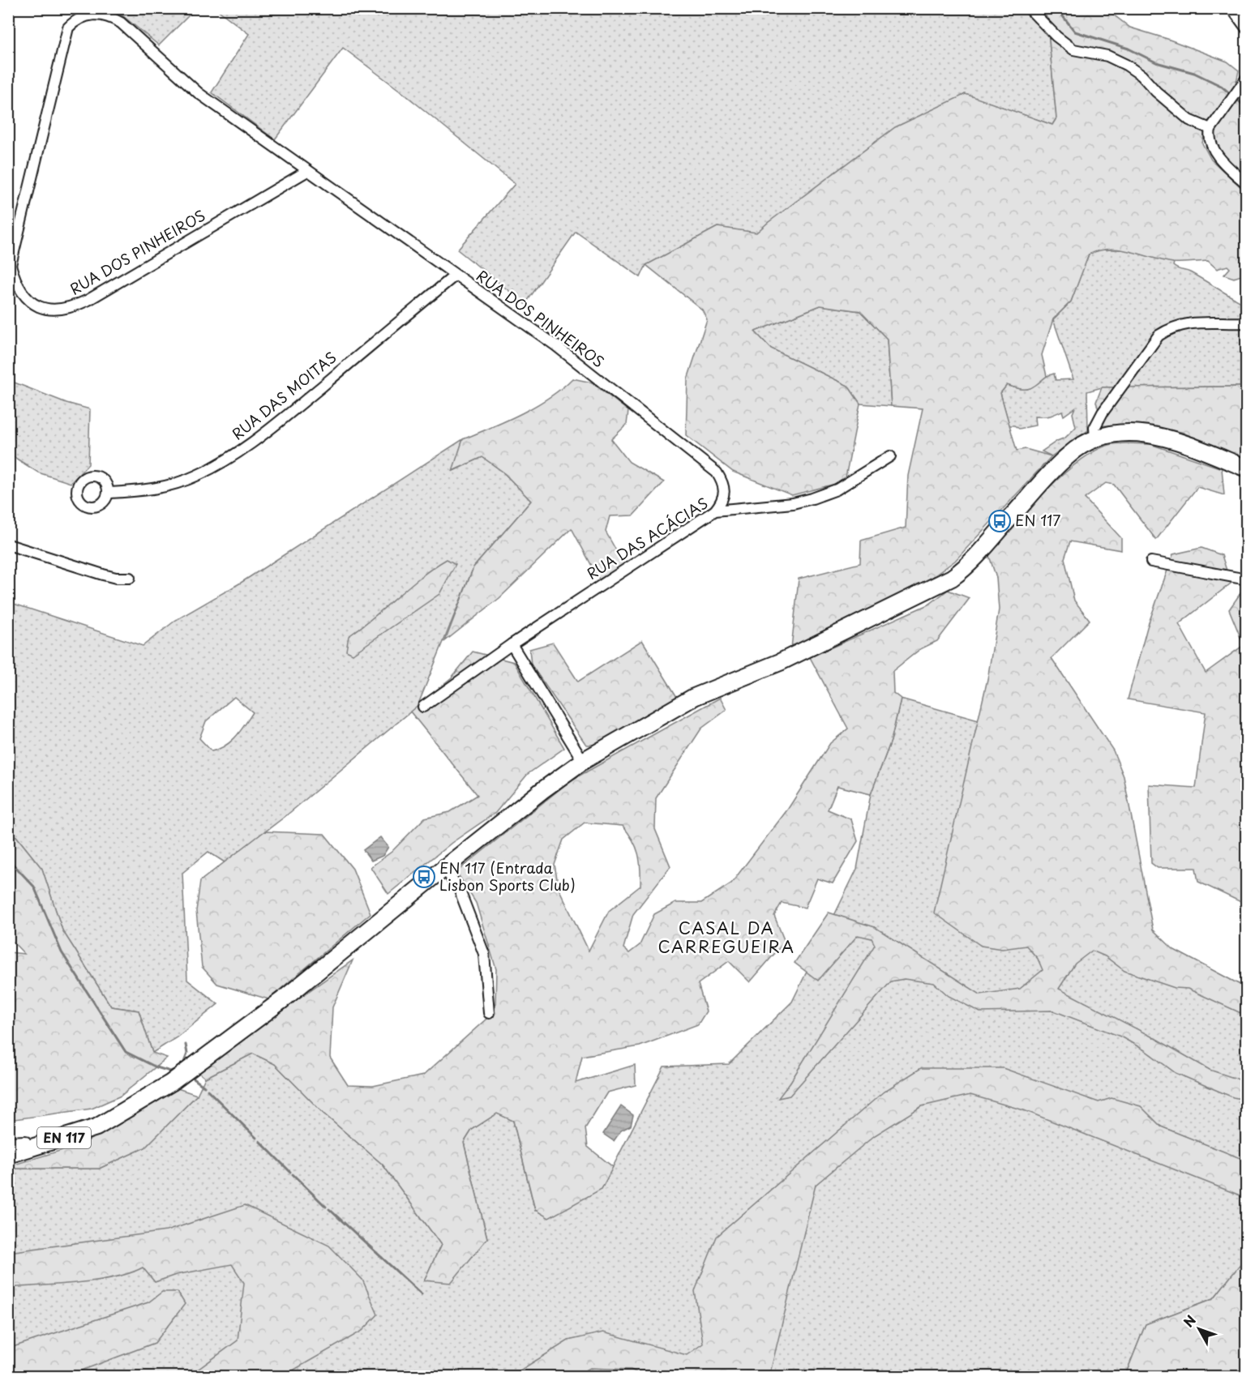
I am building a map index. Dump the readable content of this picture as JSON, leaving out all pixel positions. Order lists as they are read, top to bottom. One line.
{"streets":{"main road":["EN 117"],"street":["RUA DOS PINHEIROS","RUA DAS MOITAS","RUA DAS ACÁCIAS"]},"crossings":[["RUA DOS PINHEIROS","RUA DAS MOITAS"],["RUA DOS PINHEIROS","RUA DAS ACÁCIAS"]],"districts":["CASAL DA CARREGUEIRA"],"places":{"bus stop":["EN 117","EN 117 (Entrada Lisbon Sports Club)"]},"north":"top left"}
